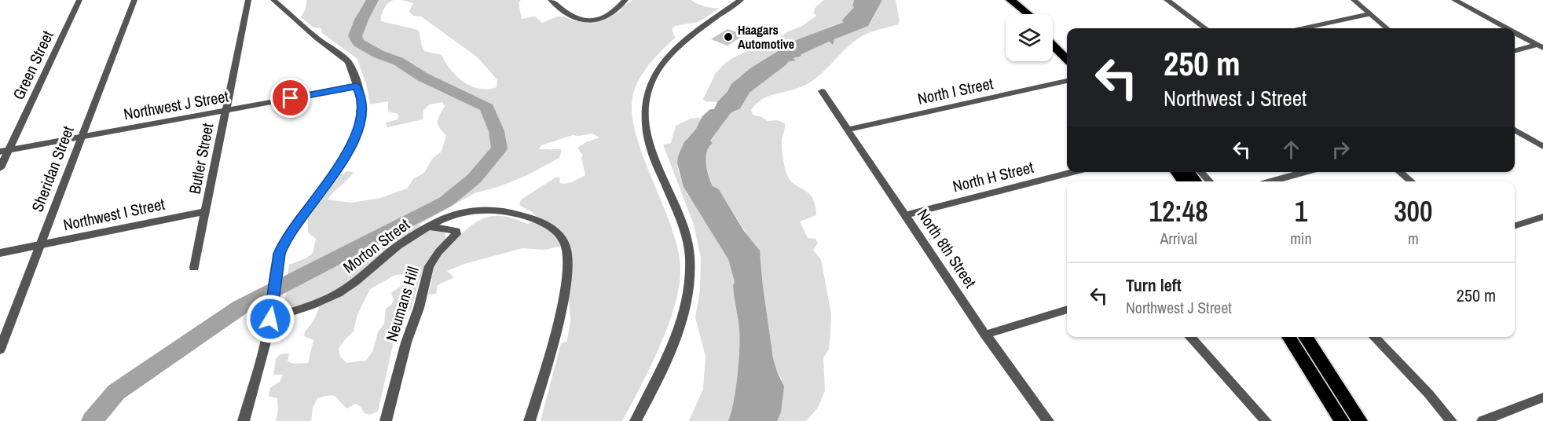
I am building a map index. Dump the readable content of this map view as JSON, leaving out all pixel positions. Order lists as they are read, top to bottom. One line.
{"streets":{"street":["Green Street","North I Street","Northwest J Street","Butler Street","Sheridan Street","North H Street","Northwest I Street","Morton Street","North 8th Street","Neumans Hill"]},"crossings":[["Green Street","Northwest J Street"],["North I Street","North 8th Street"],["Northwest J Street","Butler Street"],["Northwest J Street","Sheridan Street"],["Butler Street","Northwest I Street"],["Sheridan Street","Northwest I Street"],["North H Street","North 8th Street"],["Morton Street","Neumans Hill"]],"places":["Haagars Automotive"],"page":{"turn":["250 m","Northwest J Street"],"eta":["12:48","Arrival","1","min","300","m"],"list":[{"name":"Turn left","note":"Northwest J Street","value":"250 m"}]}}
